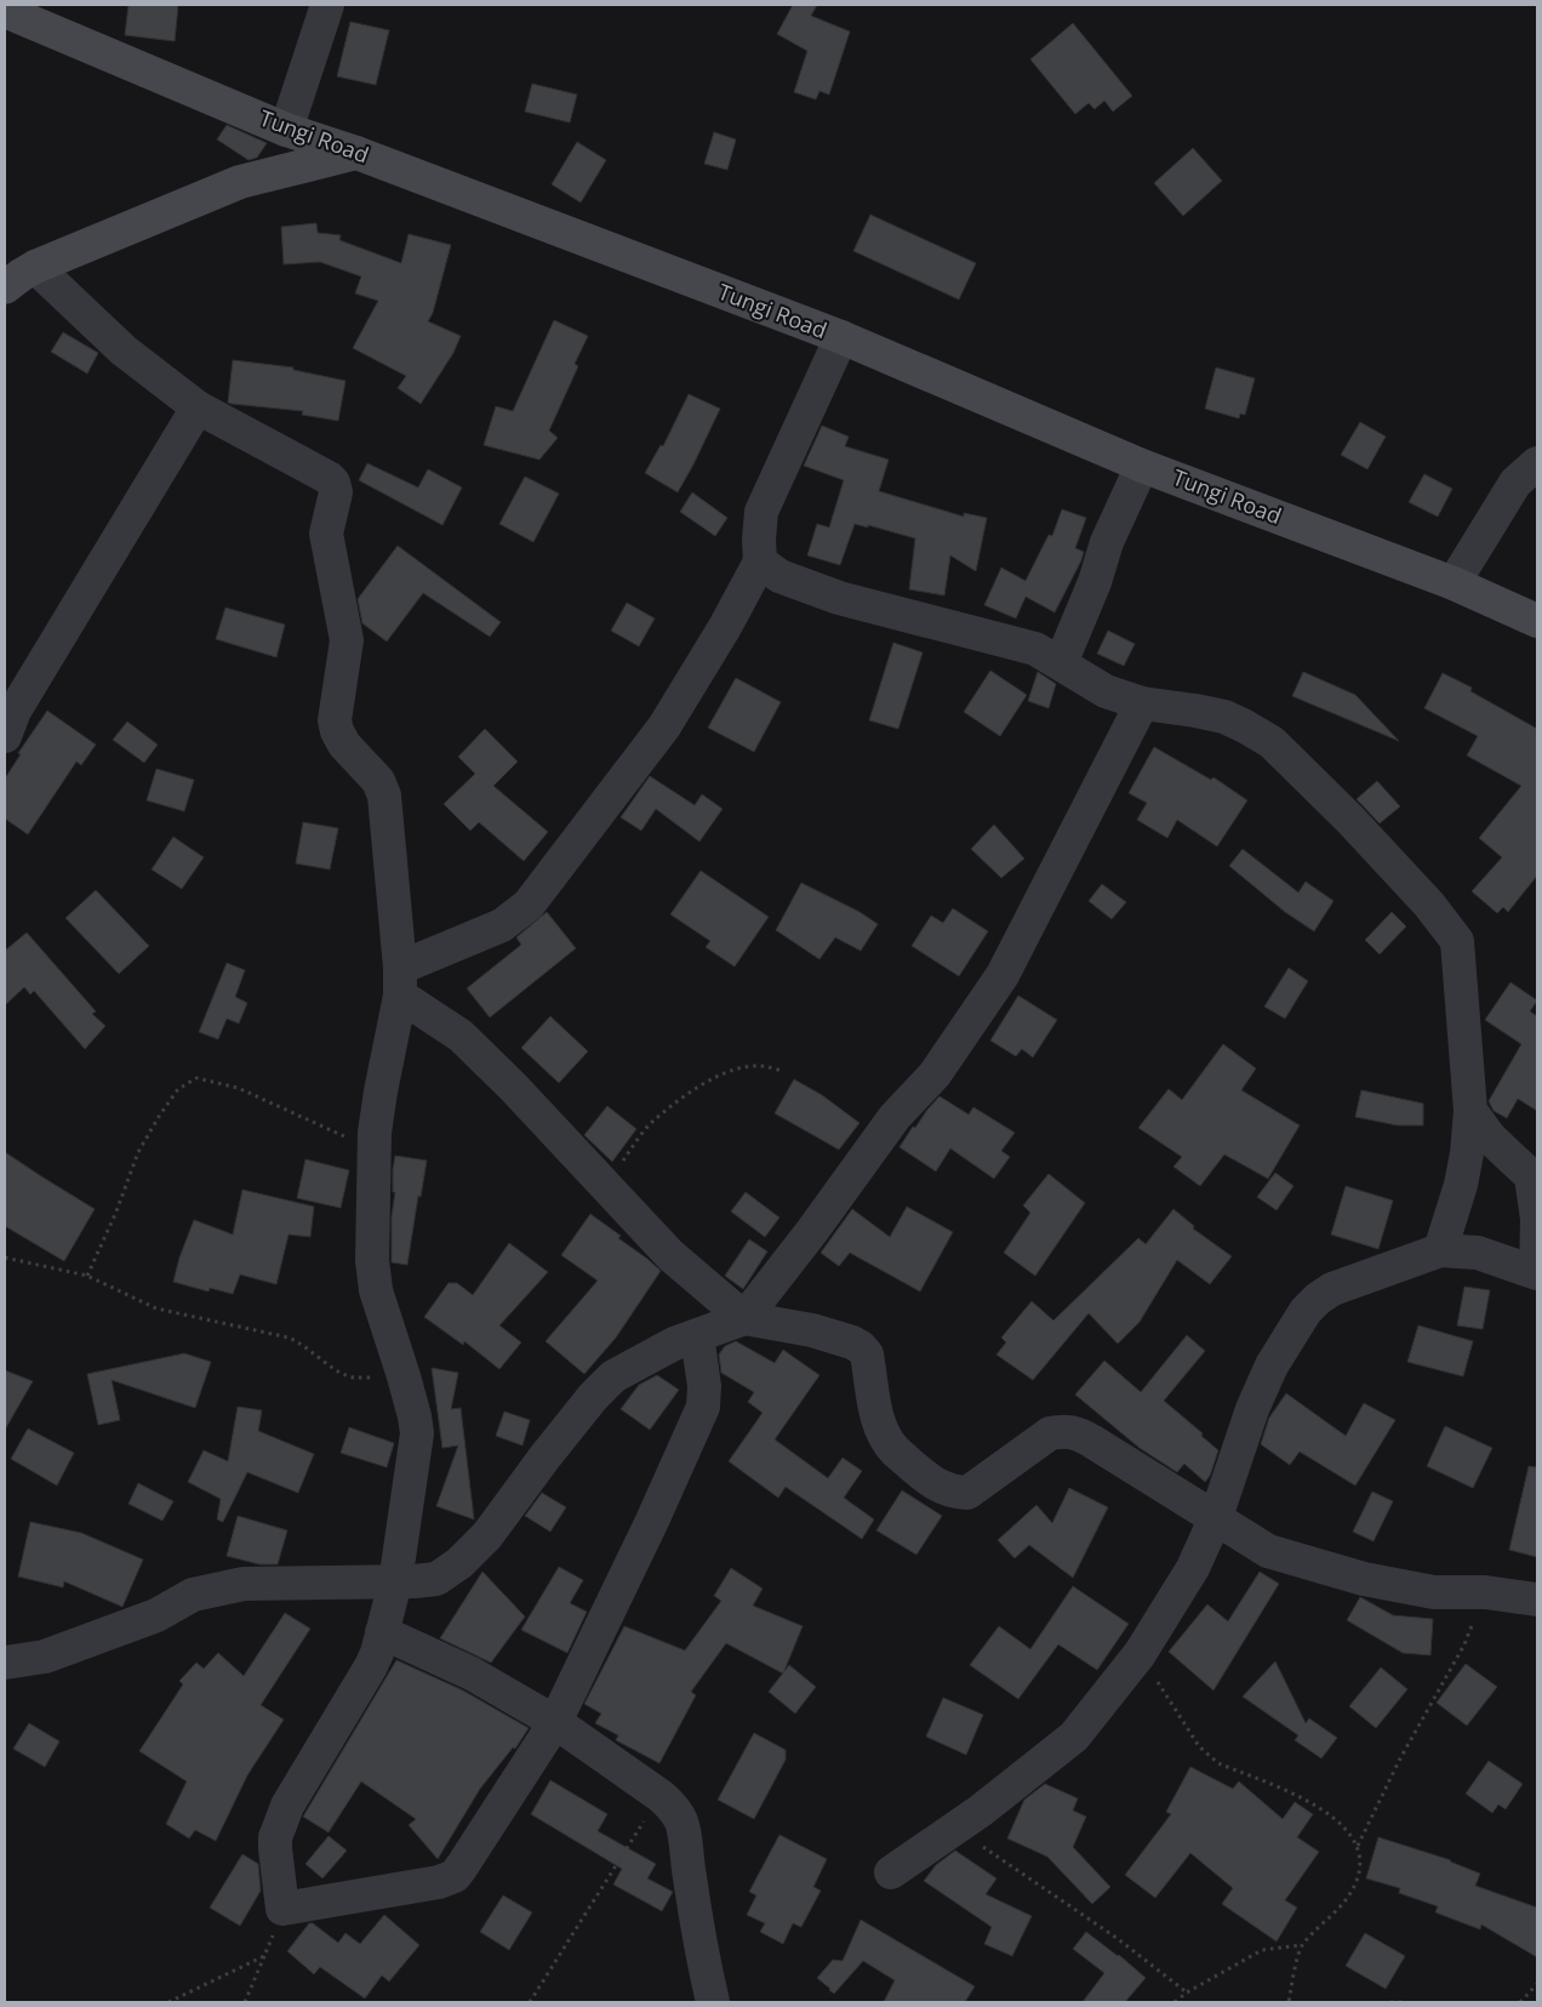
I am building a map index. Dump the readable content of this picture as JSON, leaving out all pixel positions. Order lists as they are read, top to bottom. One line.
{"streets":{"main road":["Tungi Road"]}}
